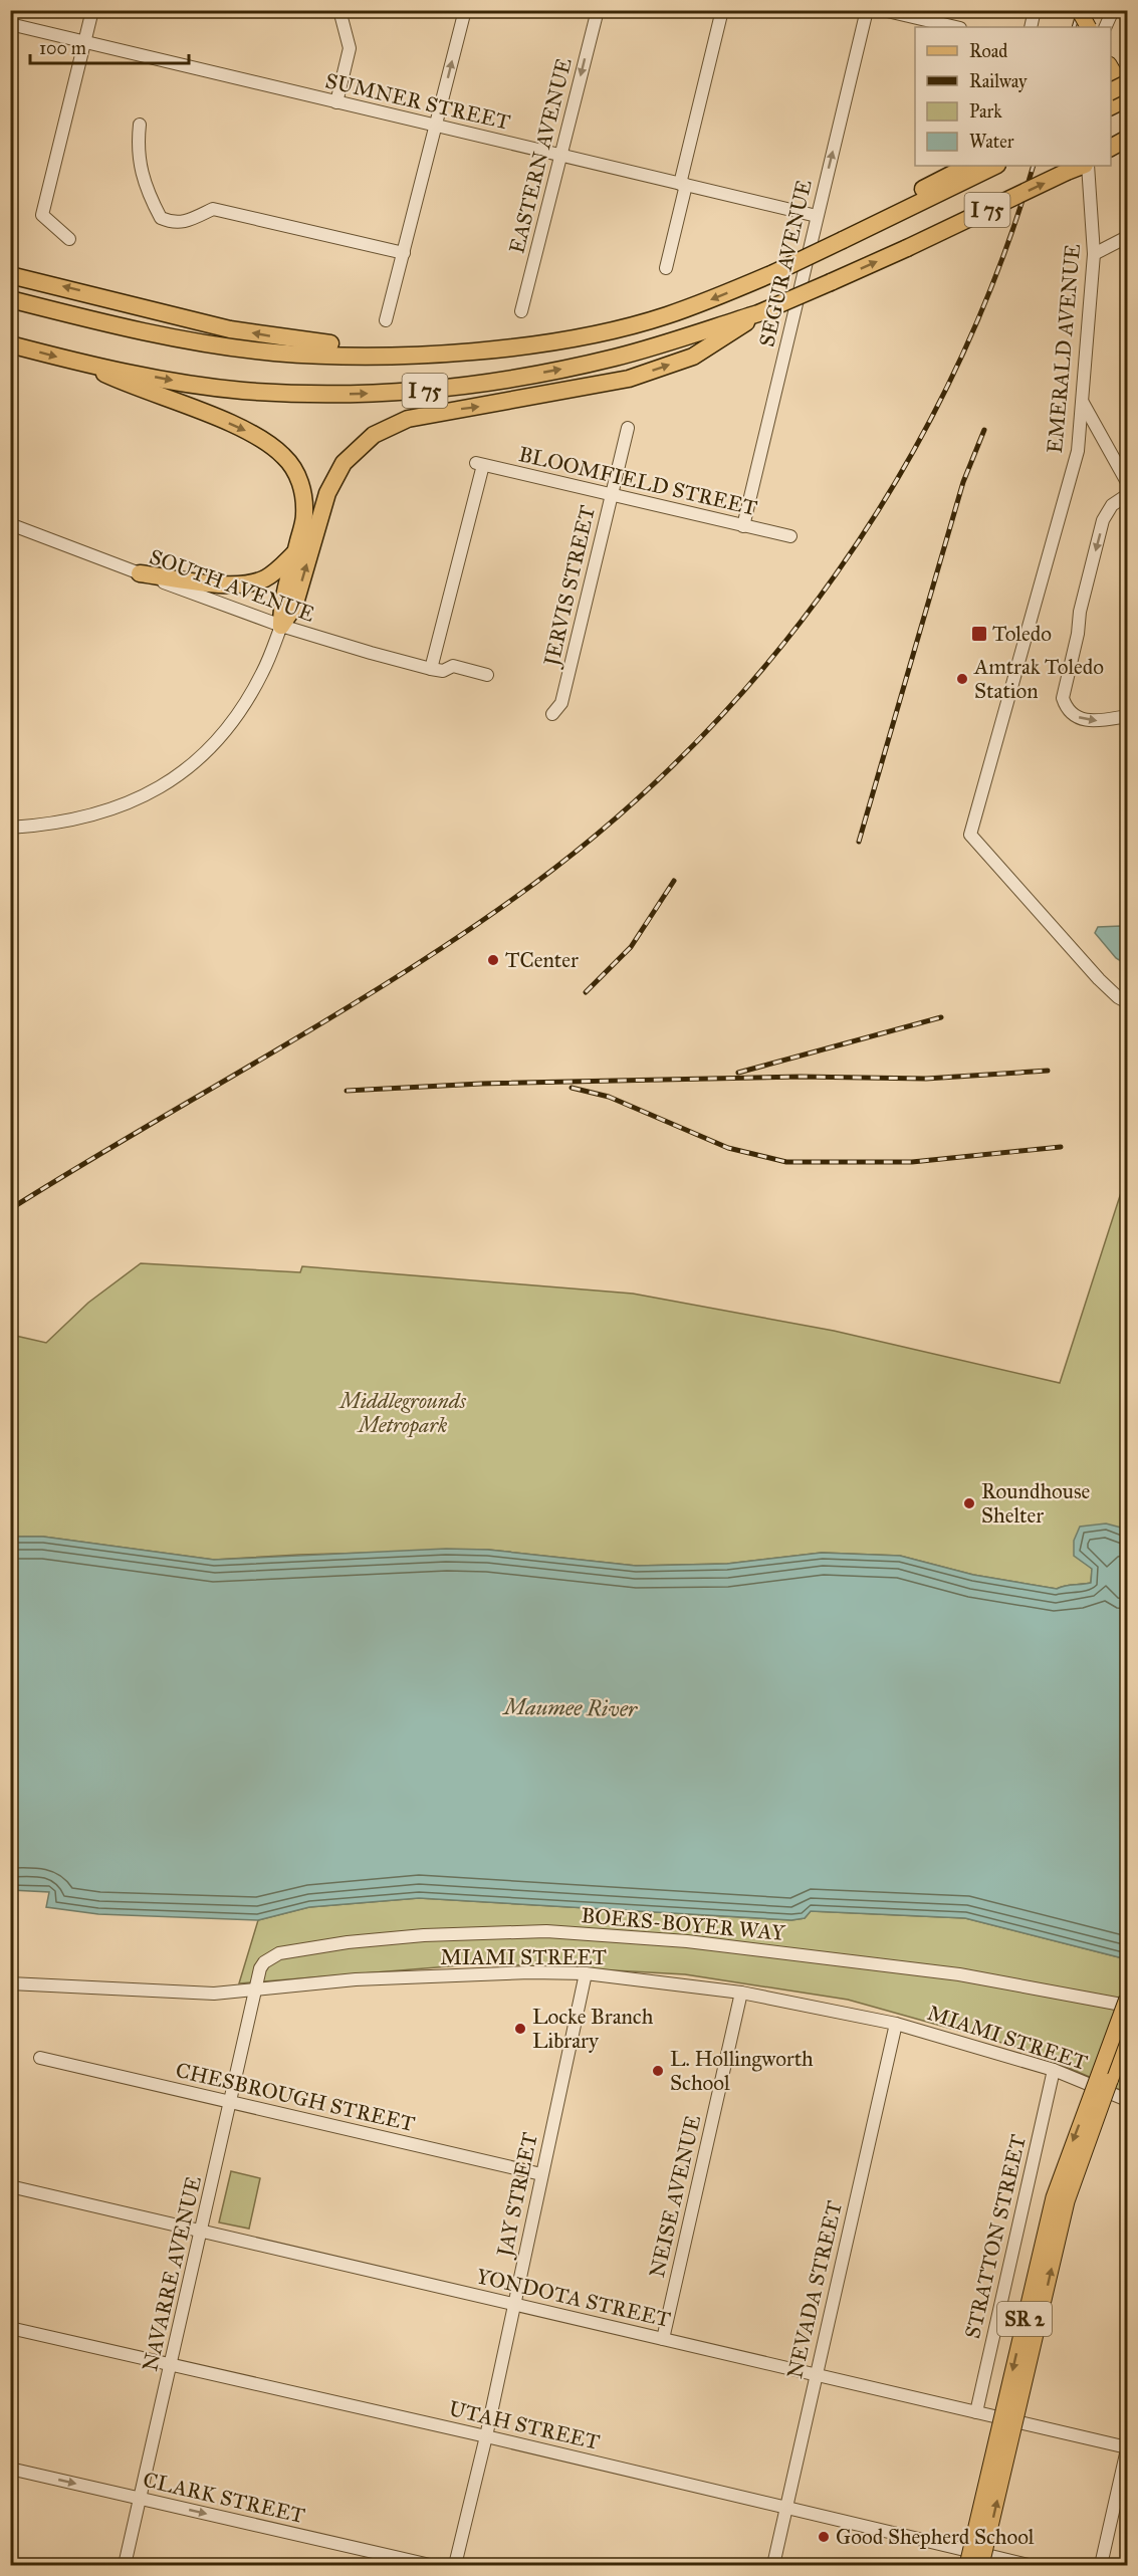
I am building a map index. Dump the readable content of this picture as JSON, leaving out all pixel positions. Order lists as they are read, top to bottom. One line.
{"streets":{"highway":["I 75"],"main road":["SR 2"],"street":["SUMNER STREET","EASTERN AVENUE","SEGUR AVENUE","EMERALD AVENUE","BLOOMFIELD STREET","SOUTH AVENUE","JERVIS STREET","BOERS-BOYER WAY","MIAMI STREET","CHESBROUGH STREET","JAY STREET","NEISE AVENUE","STRATTON STREET","NAVARRE AVENUE","NEVADA STREET","YONDOTA STREET","UTAH STREET","CLARK STREET"]},"crossings":[["SUMNER STREET","EASTERN AVENUE"],["SUMNER STREET","SEGUR AVENUE"],["I 75","EMERALD AVENUE"],["SEGUR AVENUE","BLOOMFIELD STREET"],["BLOOMFIELD STREET","SOUTH AVENUE"],["BLOOMFIELD STREET","JERVIS STREET"],["BOERS-BOYER WAY","MIAMI STREET"],["BOERS-BOYER WAY","NAVARRE AVENUE"],["MIAMI STREET","JAY STREET"],["MIAMI STREET","NEISE AVENUE"],["MIAMI STREET","STRATTON STREET"],["MIAMI STREET","NAVARRE AVENUE"],["MIAMI STREET","NEVADA STREET"],["CHESBROUGH STREET","JAY STREET"],["CHESBROUGH STREET","NAVARRE AVENUE"],["JAY STREET","YONDOTA STREET"],["JAY STREET","UTAH STREET"],["NEISE AVENUE","YONDOTA STREET"],["STRATTON STREET","YONDOTA STREET"],["NAVARRE AVENUE","YONDOTA STREET"],["NAVARRE AVENUE","UTAH STREET"],["NAVARRE AVENUE","CLARK STREET"],["NEVADA STREET","YONDOTA STREET"],["NEVADA STREET","UTAH STREET"]],"one_way":["EASTERN AVENUE","SEGUR AVENUE","CLARK STREET"],"water":["Maumee River"],"parks":["Middlegrounds Metropark"],"places":{"transit":["Toledo"],"other":["Amtrak Toledo Station","TCenter","Roundhouse Shelter","Locke Branch Library","L. Hollingworth School","Good Shepherd School"]},"legend":["Road","Railway","Park","Water"],"scale_bar":"100 m"}
